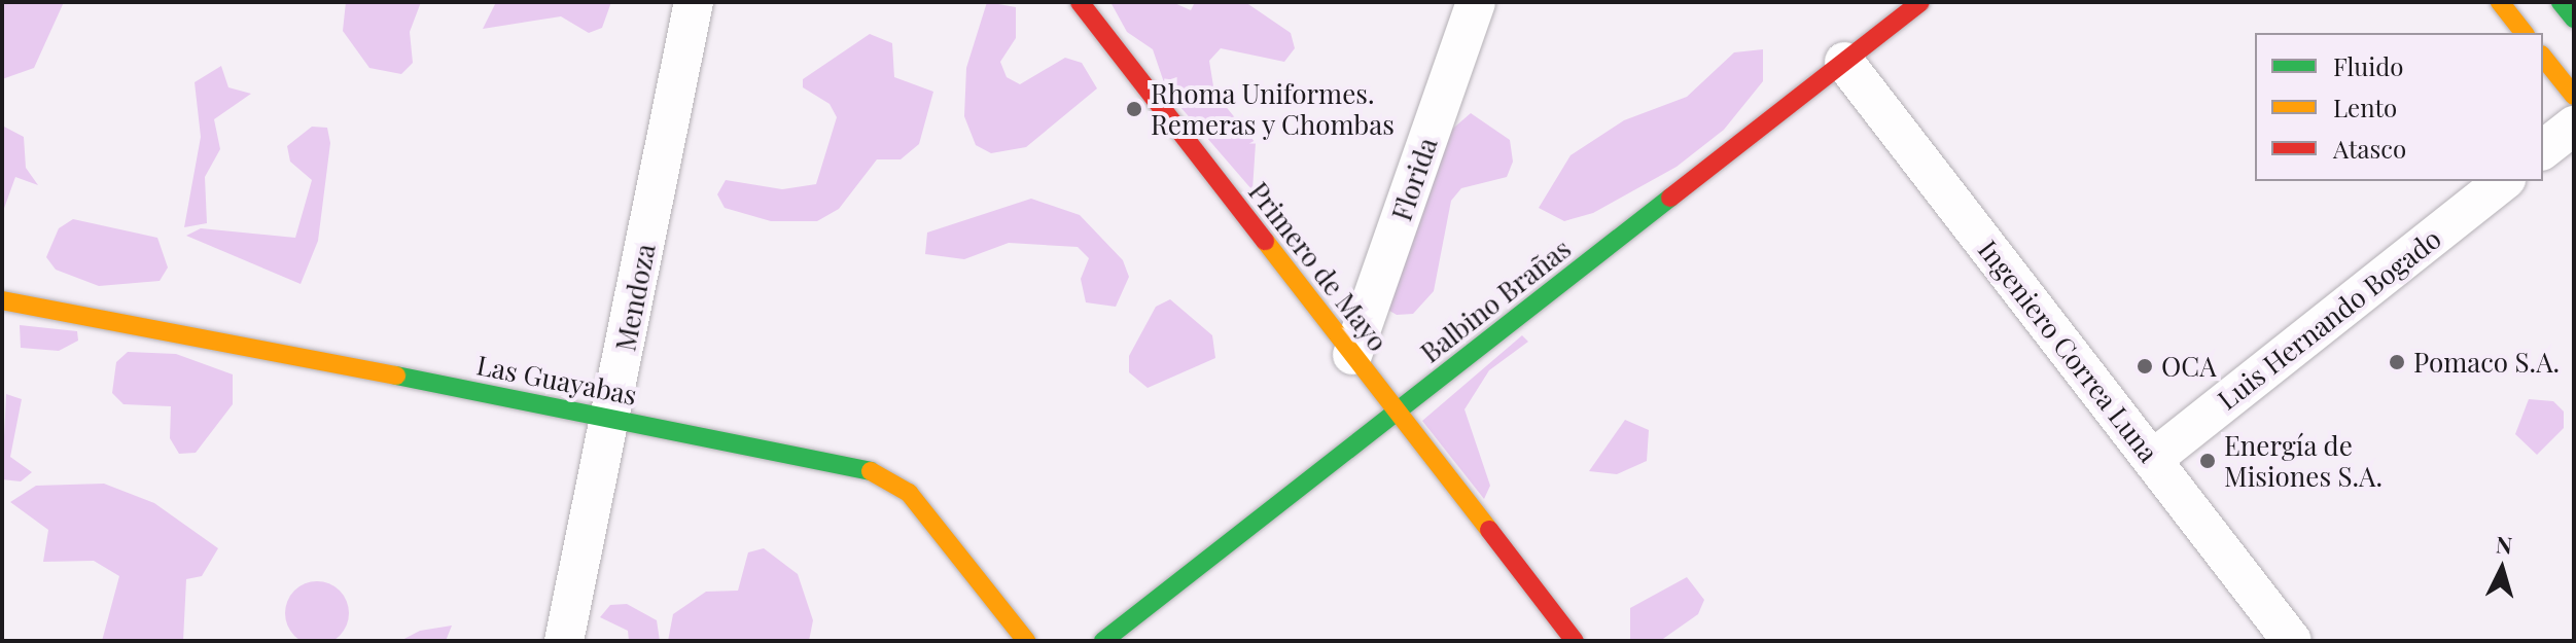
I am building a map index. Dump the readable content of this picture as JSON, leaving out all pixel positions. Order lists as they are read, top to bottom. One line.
{"streets":{"street":["Florida","Primero de Mayo","Mendoza","Balbino Brañas","Luis Hernando Bogado","Ingeniero Correa Luna","Las Guayabas"]},"crossings":[["Florida","Primero de Mayo"],["Primero de Mayo","Balbino Brañas"],["Mendoza","Las Guayabas"],["Balbino Brañas","Ingeniero Correa Luna"],["Luis Hernando Bogado","Ingeniero Correa Luna"]],"places":["Rhoma Uniformes. Remeras y Chombas","Pomaco S.A.","OCA","Energía de Misiones S.A."],"legend":["Fluido","Lento","Atasco"],"north":"top"}
